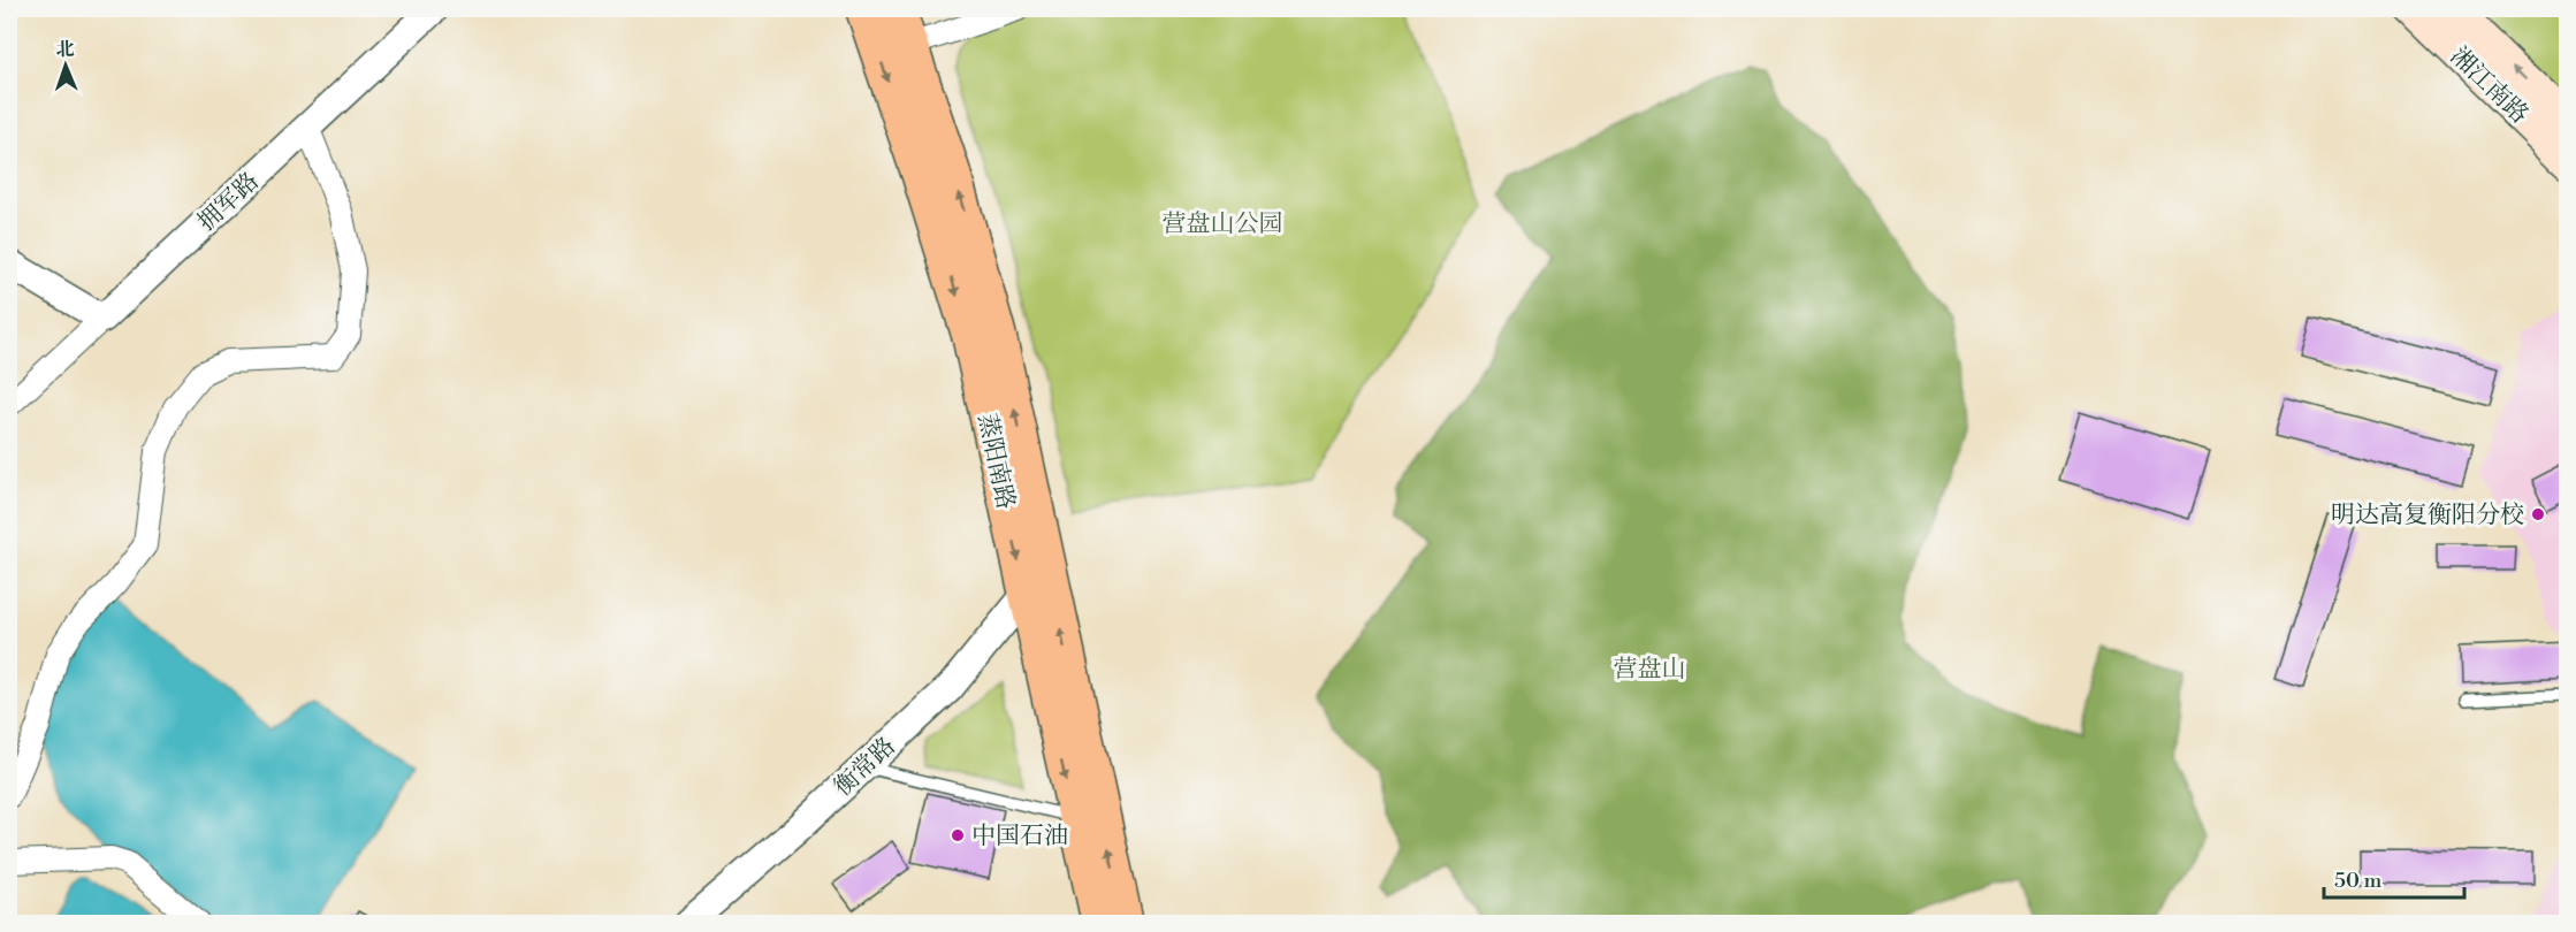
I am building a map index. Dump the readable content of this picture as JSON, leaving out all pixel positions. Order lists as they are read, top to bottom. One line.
{"streets":{"main road":["湘江南路","蒸阳南路"],"street":["拥军路","衡常路"]},"crossings":[["蒸阳南路","衡常路"]],"parks":["营盘山公园","营盘山"],"places":["明达高复衡阳分校","中国石油"],"scale_bar":"50 m","north":"top"}
